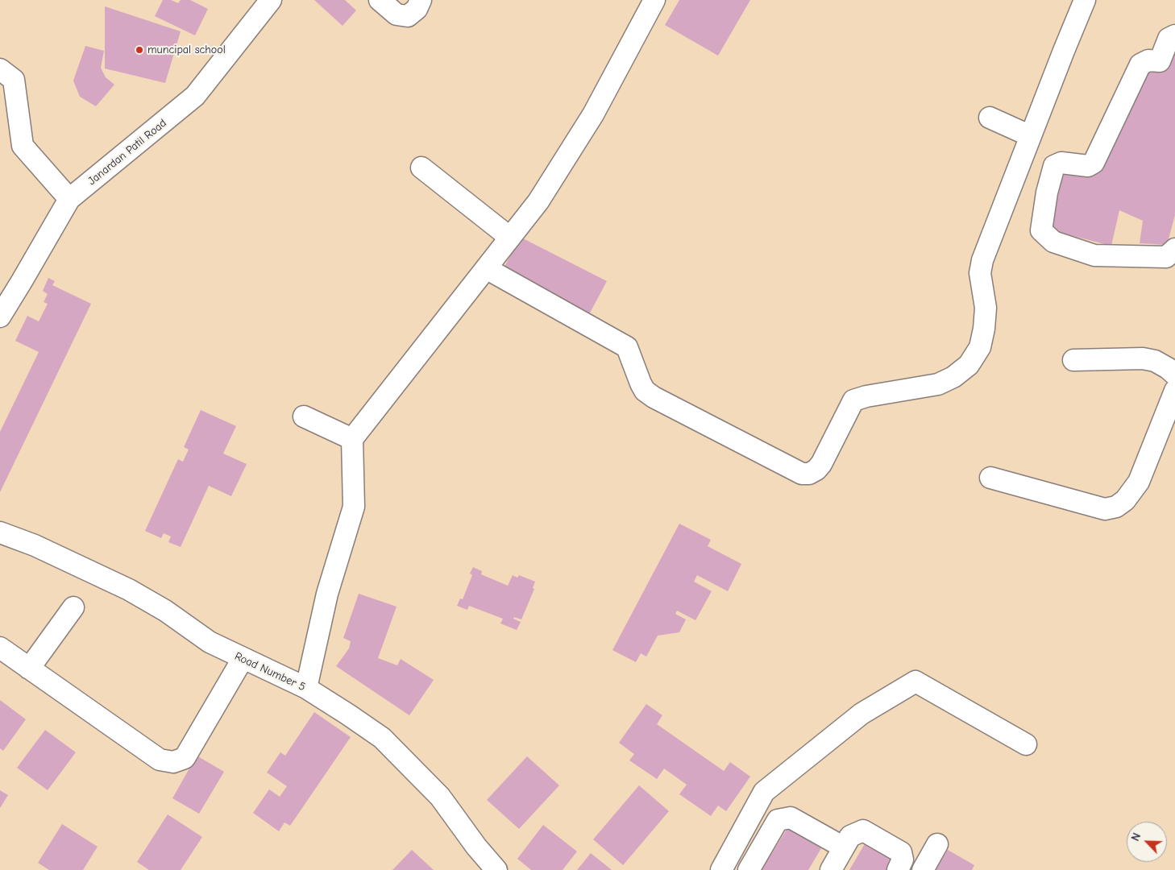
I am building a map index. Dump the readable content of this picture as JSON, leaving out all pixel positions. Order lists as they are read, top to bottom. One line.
{"streets":{"street":["Janardan Patil Road","Road Number 5"]},"places":["muncipal school"],"north":"top left"}
